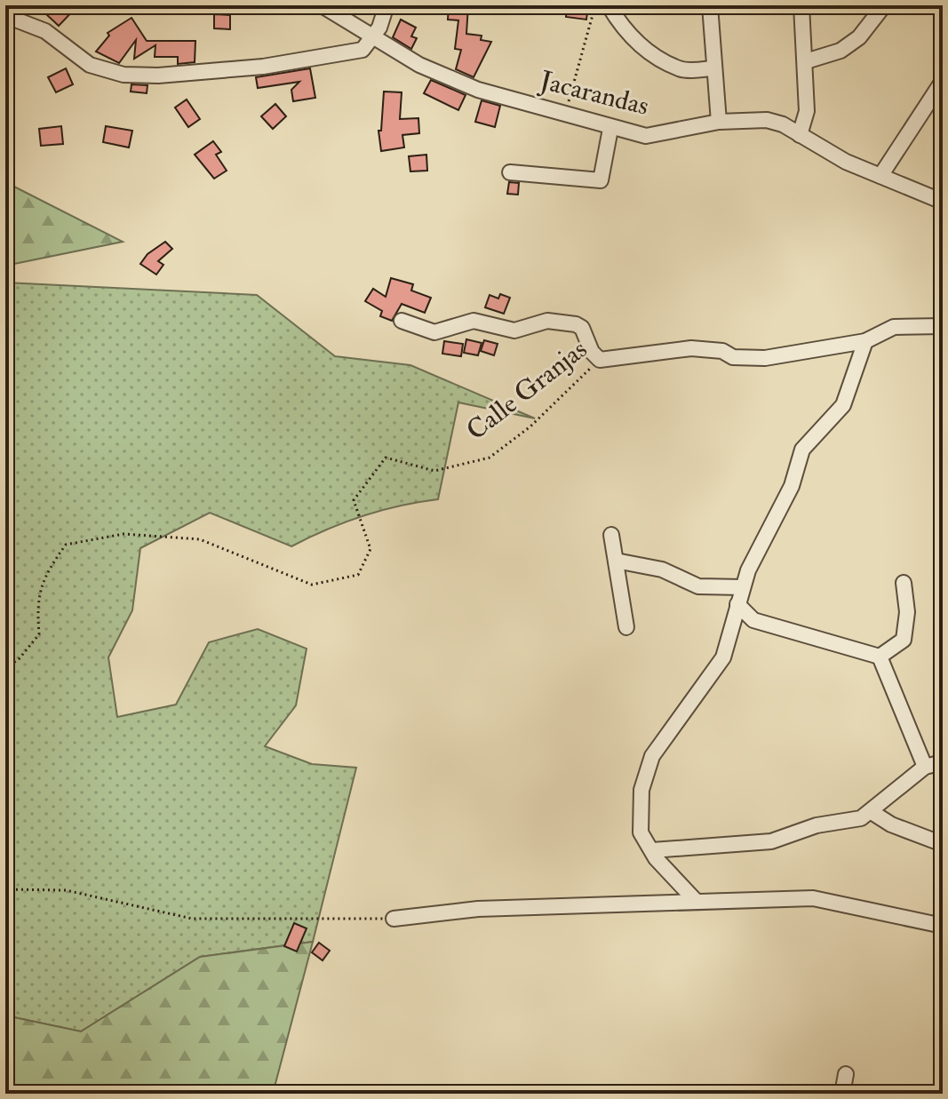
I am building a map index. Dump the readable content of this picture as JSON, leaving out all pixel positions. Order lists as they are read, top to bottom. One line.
{"streets":{"street":["Jacarandas","Calle Granjas"]}}
